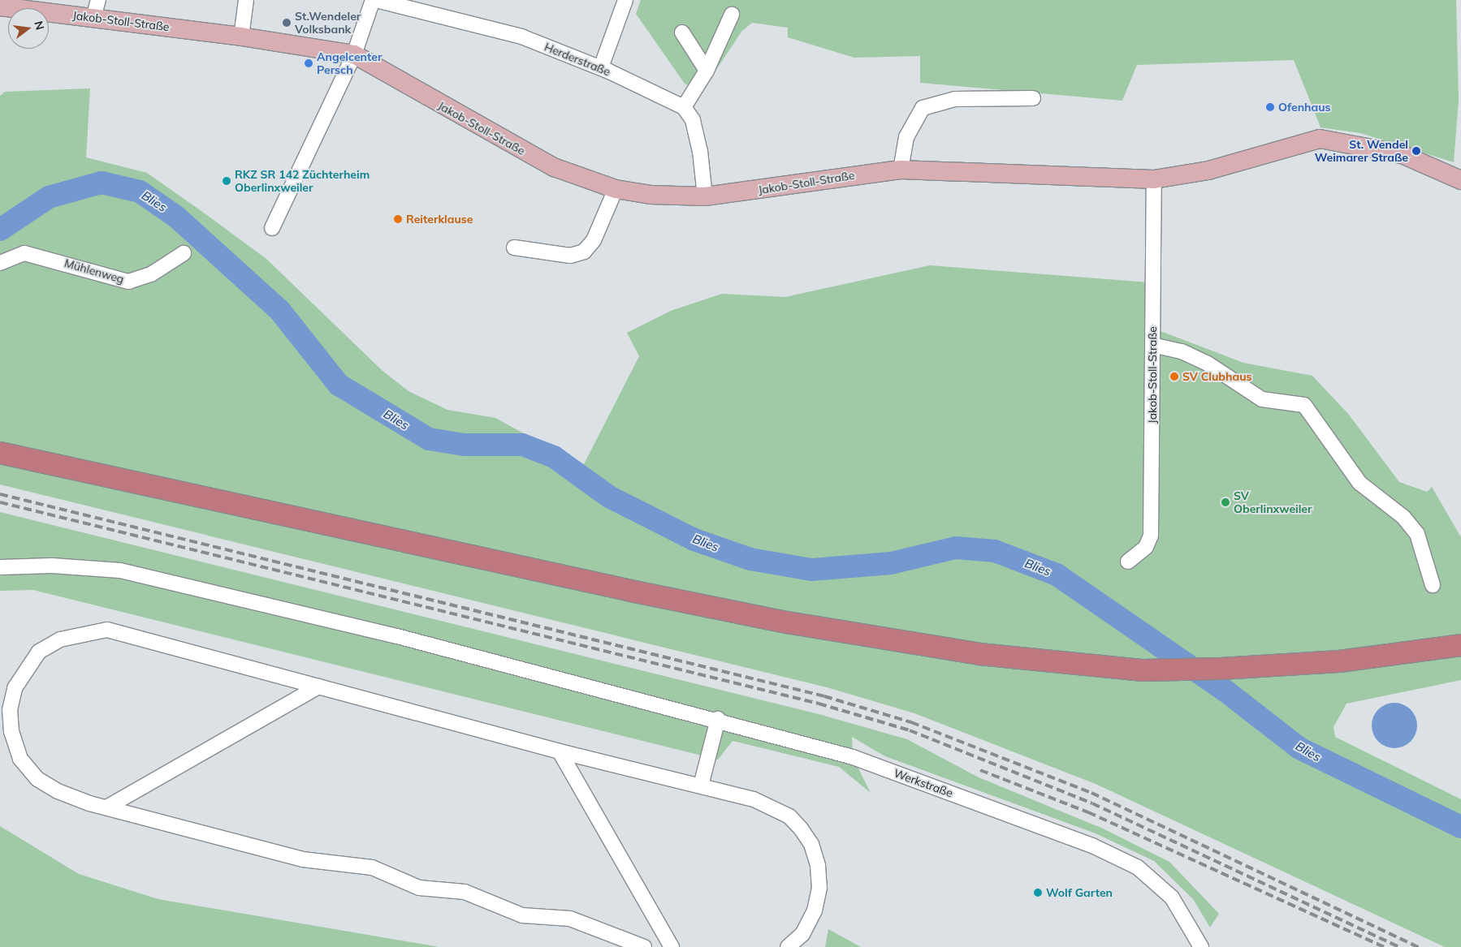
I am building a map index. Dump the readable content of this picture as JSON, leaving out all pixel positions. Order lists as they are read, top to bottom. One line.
{"streets":{"main road":["Jakob-Stoll-Straße"],"street":["Herderstraße","Mühlenweg","Werkstraße"]},"water":["Blies"],"places":["St.Wendeler Volksbank","Angelcenter Persch","Ofenhaus","St. Wendel Weimarer Straße","RKZ SR 142 Züchterheim Oberlinxweiler","Reiterklause","SV Clubhaus","SV Oberlinxweiler","Wolf Garten"],"north":"right"}
